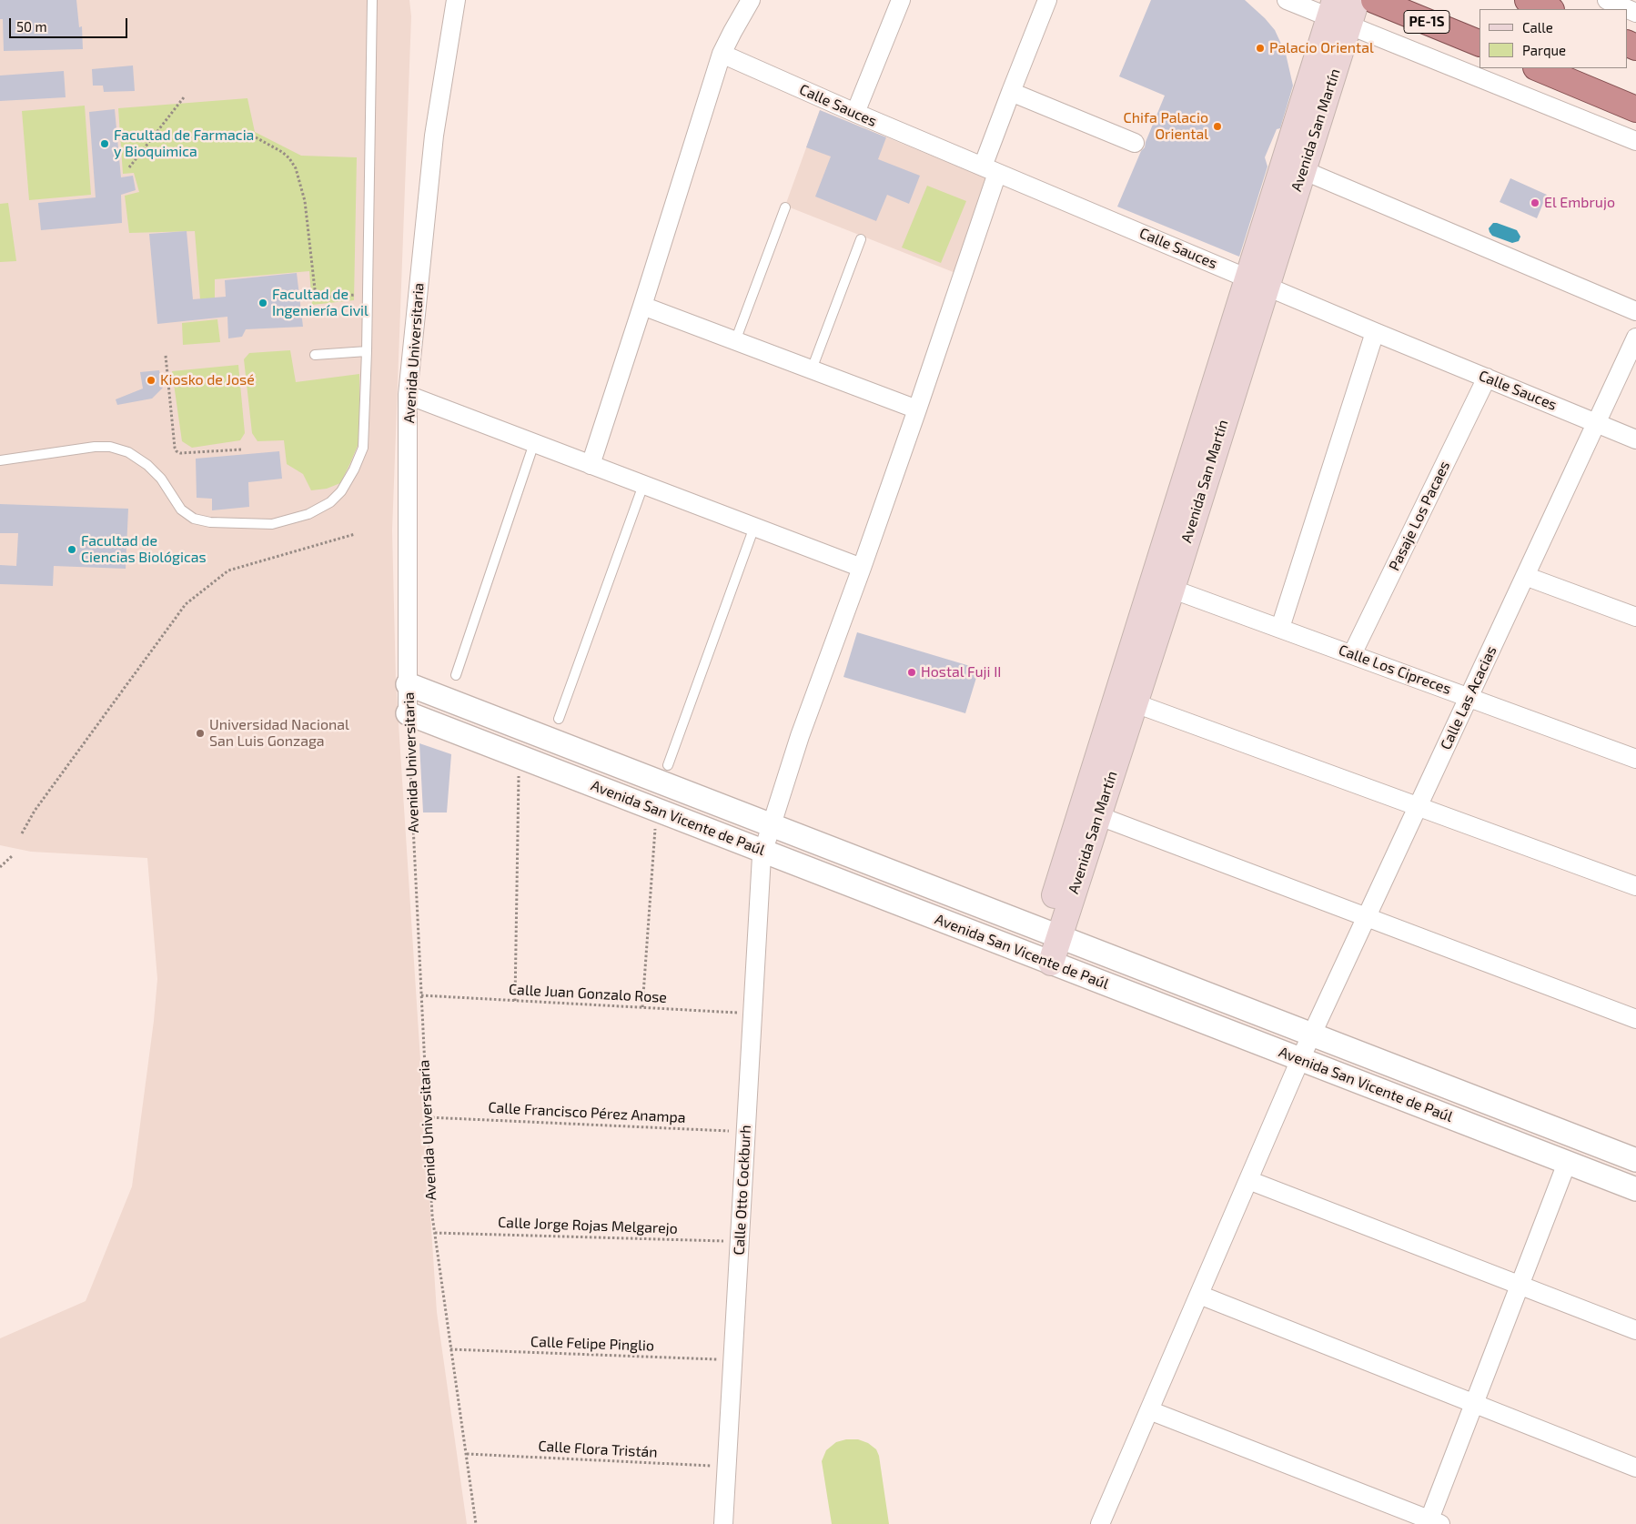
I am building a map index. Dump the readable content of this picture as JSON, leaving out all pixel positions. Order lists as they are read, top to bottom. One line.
{"streets":{"highway":["PE-1S"],"main road":["Avenida San Martín"],"street":["Calle Sauces","Avenida Universitaria","Pasaje Los Pacaes","Calle Los Cipreces","Calle Las Acacias","Avenida San Vicente de Paúl","Calle Otto Cockburh"],"path":["Calle Juan Gonzalo Rose","Calle Francisco Pérez Anampa","Calle Jorge Rojas Melgarejo","Calle Felipe Pinglio","Calle Flora Tristán"]},"crossings":[["Calle Sauces","Avenida San Martín"],["Calle Sauces","Pasaje Los Pacaes"],["Calle Sauces","Calle Las Acacias"],["Calle Sauces","Calle Otto Cockburh"],["Avenida San Martín","Calle Los Cipreces"],["Avenida San Martín","Avenida San Vicente de Paúl"],["Avenida Universitaria","Avenida San Vicente de Paúl"],["Avenida Universitaria","Calle Juan Gonzalo Rose"],["Avenida Universitaria","Calle Francisco Pérez Anampa"],["Avenida Universitaria","Calle Jorge Rojas Melgarejo"],["Avenida Universitaria","Calle Felipe Pinglio"],["Avenida Universitaria","Calle Flora Tristán"],["Pasaje Los Pacaes","Calle Los Cipreces"],["Calle Los Cipreces","Calle Las Acacias"],["Calle Las Acacias","Avenida San Vicente de Paúl"],["Calle Juan Gonzalo Rose","Calle Otto Cockburh"],["Calle Francisco Pérez Anampa","Calle Otto Cockburh"],["Calle Otto Cockburh","Calle Jorge Rojas Melgarejo"],["Calle Otto Cockburh","Calle Felipe Pinglio"],["Calle Otto Cockburh","Calle Flora Tristán"]],"places":["Palacio Oriental","Chifa Palacio Oriental","Facultad de Farmacia y Bioquimica","El Embrujo","Facultad de Ingeniería Civil","Kiosko de José","Facultad de Ciencias Biológicas","Hostal Fuji II","Universidad Nacional San Luis Gonzaga"],"legend":["Calle","Parque"],"scale_bar":"50 m"}
